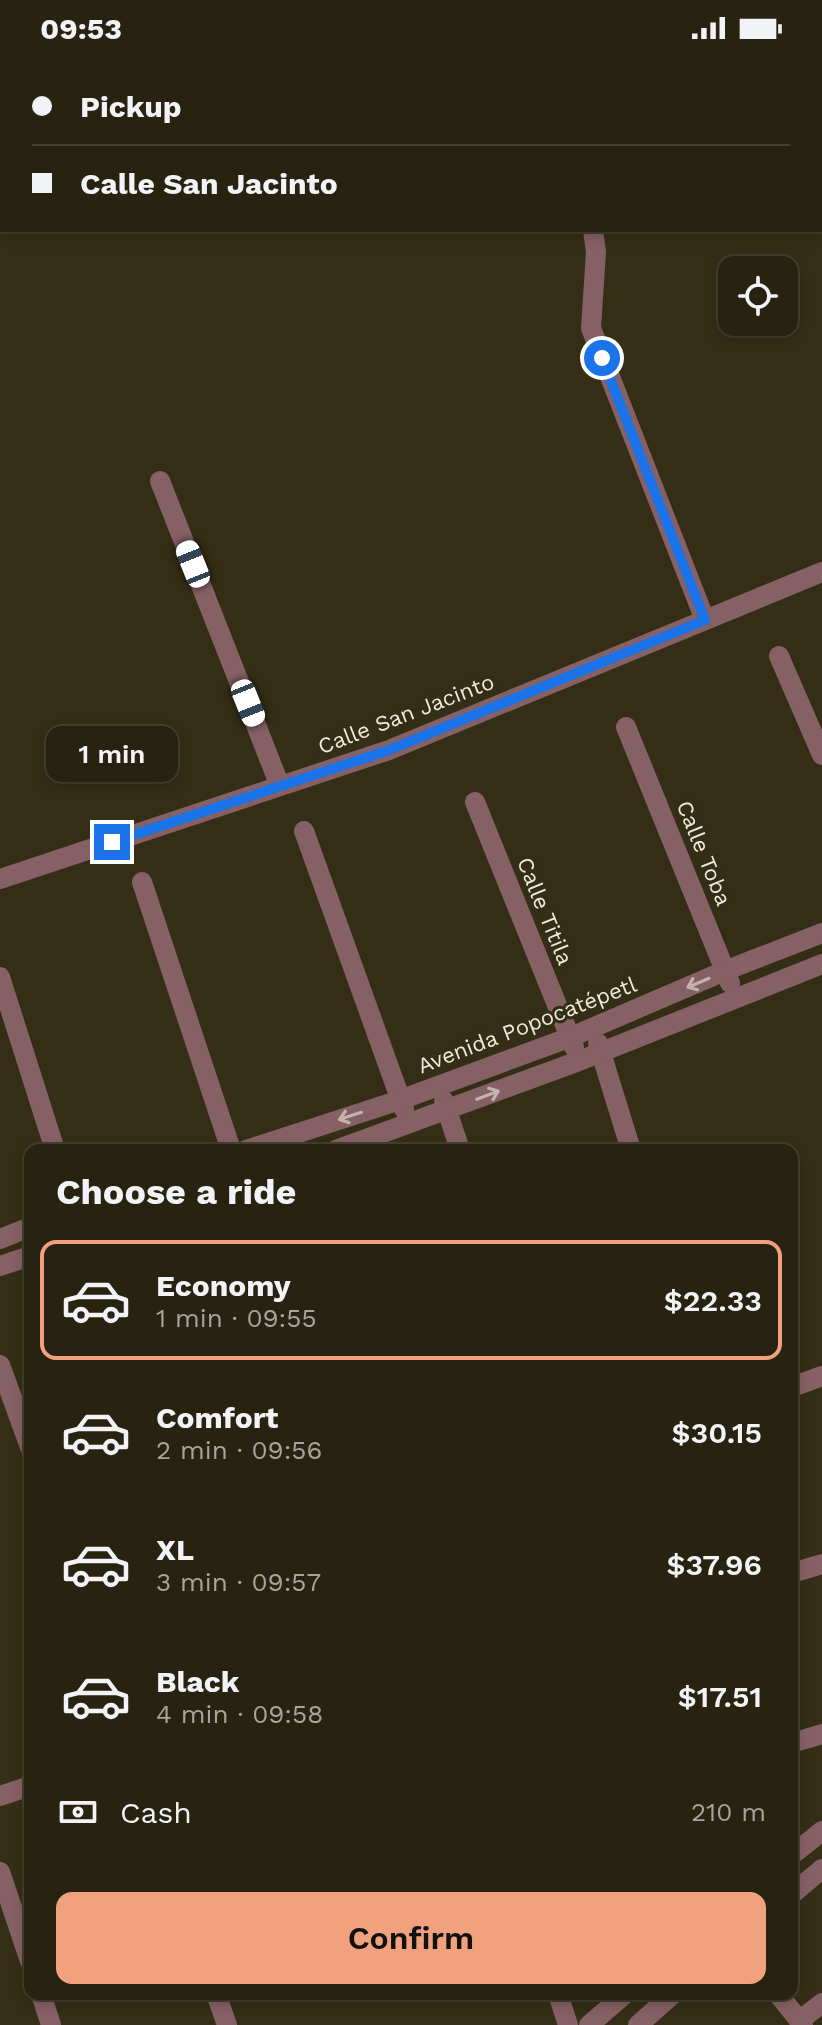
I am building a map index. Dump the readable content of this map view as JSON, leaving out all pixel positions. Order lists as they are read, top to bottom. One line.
{"streets":{"street":["Calle San Jacinto","Calle Toba","Calle Titila","Avenida Popocatépetl"]},"crossings":[["Calle Toba","Avenida Popocatépetl"],["Calle Titila","Avenida Popocatépetl"]],"page":{"status":"09:53","banner":["Pickup","Calle San Jacinto"],"bubble":"1 min","heading":"Choose a ride","list":[{"name":"Economy","note":"1 min · 09:55","value":"$22.33"},{"name":"Comfort","note":"2 min · 09:56","value":"$30.15"},{"name":"XL","note":"3 min · 09:57","value":"$37.96"},{"name":"Black","note":"4 min · 09:58","value":"$17.51"}],"pay":["Cash","210 m"],"buttons":"Confirm"}}
